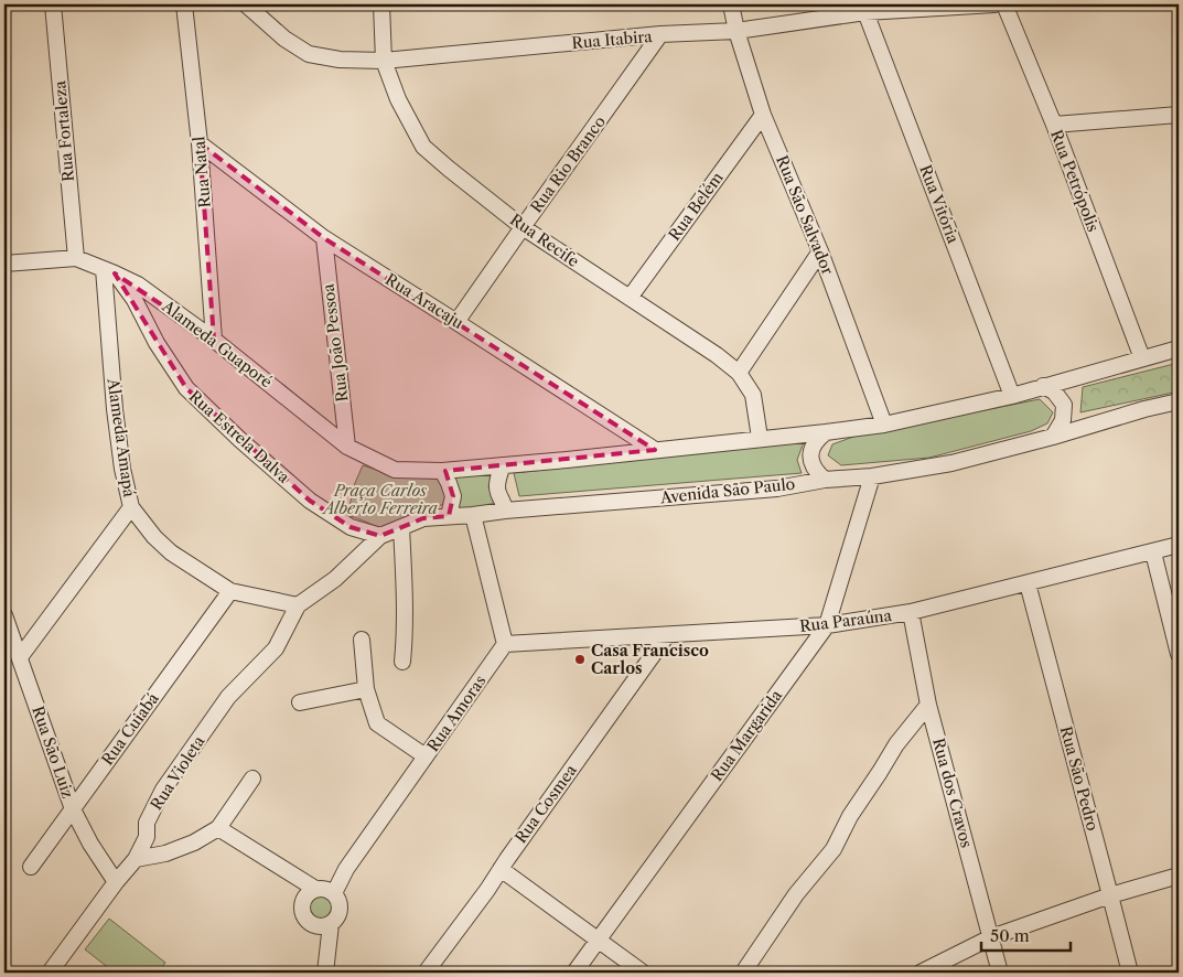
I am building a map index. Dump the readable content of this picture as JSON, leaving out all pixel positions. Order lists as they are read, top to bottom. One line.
{"streets":{"street":["Rua Itabira","Rua Fortaleza","Rua Rio Branco","Rua Natal","Rua Petrópolis","Rua Vitória","Rua Belém","Rua São Salvador","Rua Recife","Rua Aracaju","Rua João Pessoa","Alameda Guaporé","Rua Estrela Dalva","Alameda Amapá","Avenida São Paulo","Rua Paraúna","Rua Amoras","Rua Cuiabá","Rua Margarida","Rua São Luiz","Rua Violeta","Rua São Pedro","Rua dos Cravos","Rua Cosmea"]},"crossings":[["Rua Itabira","Rua Rio Branco"],["Rua Itabira","Rua Vitória"],["Rua Itabira","Rua São Salvador"],["Rua Itabira","Rua Recife"],["Rua Fortaleza","Alameda Guaporé"],["Rua Rio Branco","Rua Recife"],["Rua Rio Branco","Rua Aracaju"],["Rua Natal","Rua Aracaju"],["Rua Natal","Alameda Guaporé"],["Rua Belém","Rua São Salvador"],["Rua Belém","Rua Recife"],["Rua Aracaju","Rua João Pessoa"],["Rua João Pessoa","Alameda Guaporé"],["Alameda Guaporé","Rua Estrela Dalva"],["Alameda Guaporé","Alameda Amapá"],["Rua Estrela Dalva","Alameda Amapá"],["Rua Estrela Dalva","Avenida São Paulo"],["Alameda Amapá","Avenida São Paulo"],["Alameda Amapá","Rua Cuiabá"],["Alameda Amapá","Rua Violeta"],["Avenida São Paulo","Rua Margarida"],["Avenida São Paulo","Rua Violeta"],["Rua Paraúna","Rua Amoras"],["Rua Paraúna","Rua Margarida"],["Rua Paraúna","Rua São Pedro"],["Rua Paraúna","Rua dos Cravos"],["Rua Paraúna","Rua Cosmea"],["Rua Cuiabá","Rua São Luiz"],["Rua São Luiz","Rua Violeta"]],"parks":["Praça Carlos Alberto Ferreira"],"places":["Casa Francisco Carlos"],"scale_bar":"50 m"}
